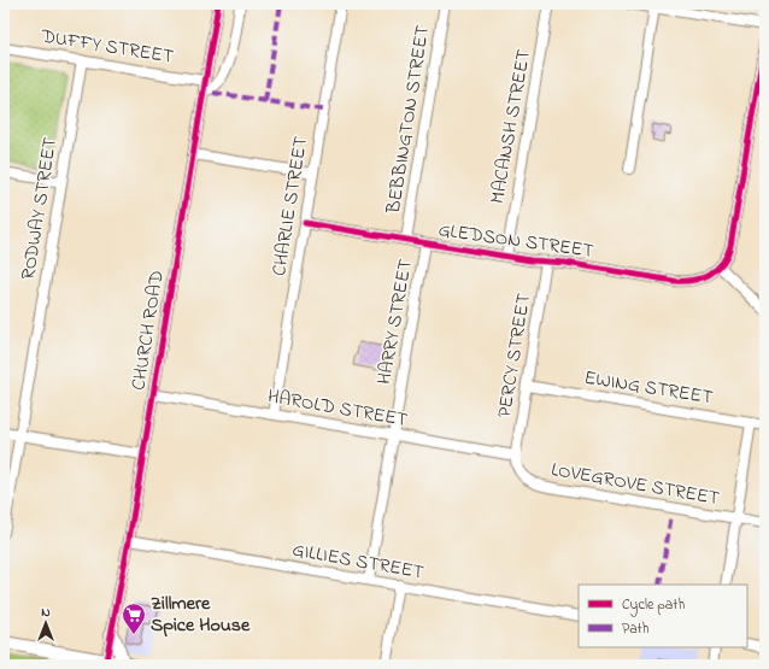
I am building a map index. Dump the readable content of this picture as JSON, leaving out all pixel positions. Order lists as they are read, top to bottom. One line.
{"streets":{"street":["DUFFY STREET","BEBBINGTON STREET","MACANSH STREET","CHARLIE STREET","RODWAY STREET","GLEDSON STREET","HARRY STREET","CHURCH ROAD","PERCY STREET","EWING STREET","HAROLD STREET","LOVEGROVE STREET","GILLIES STREET"]},"crossings":[["DUFFY STREET","RODWAY STREET"],["DUFFY STREET","CHURCH ROAD"],["BEBBINGTON STREET","GLEDSON STREET"],["MACANSH STREET","GLEDSON STREET"],["CHARLIE STREET","GLEDSON STREET"],["CHARLIE STREET","HAROLD STREET"],["GLEDSON STREET","HARRY STREET"],["GLEDSON STREET","PERCY STREET"],["HARRY STREET","HAROLD STREET"],["HARRY STREET","GILLIES STREET"],["CHURCH ROAD","HAROLD STREET"],["CHURCH ROAD","GILLIES STREET"],["PERCY STREET","EWING STREET"],["PERCY STREET","HAROLD STREET"],["PERCY STREET","LOVEGROVE STREET"],["HAROLD STREET","LOVEGROVE STREET"]],"places":{"supermarket":["Zillmere Spice House"]},"legend":["Cycle path","Path"],"north":"top"}
